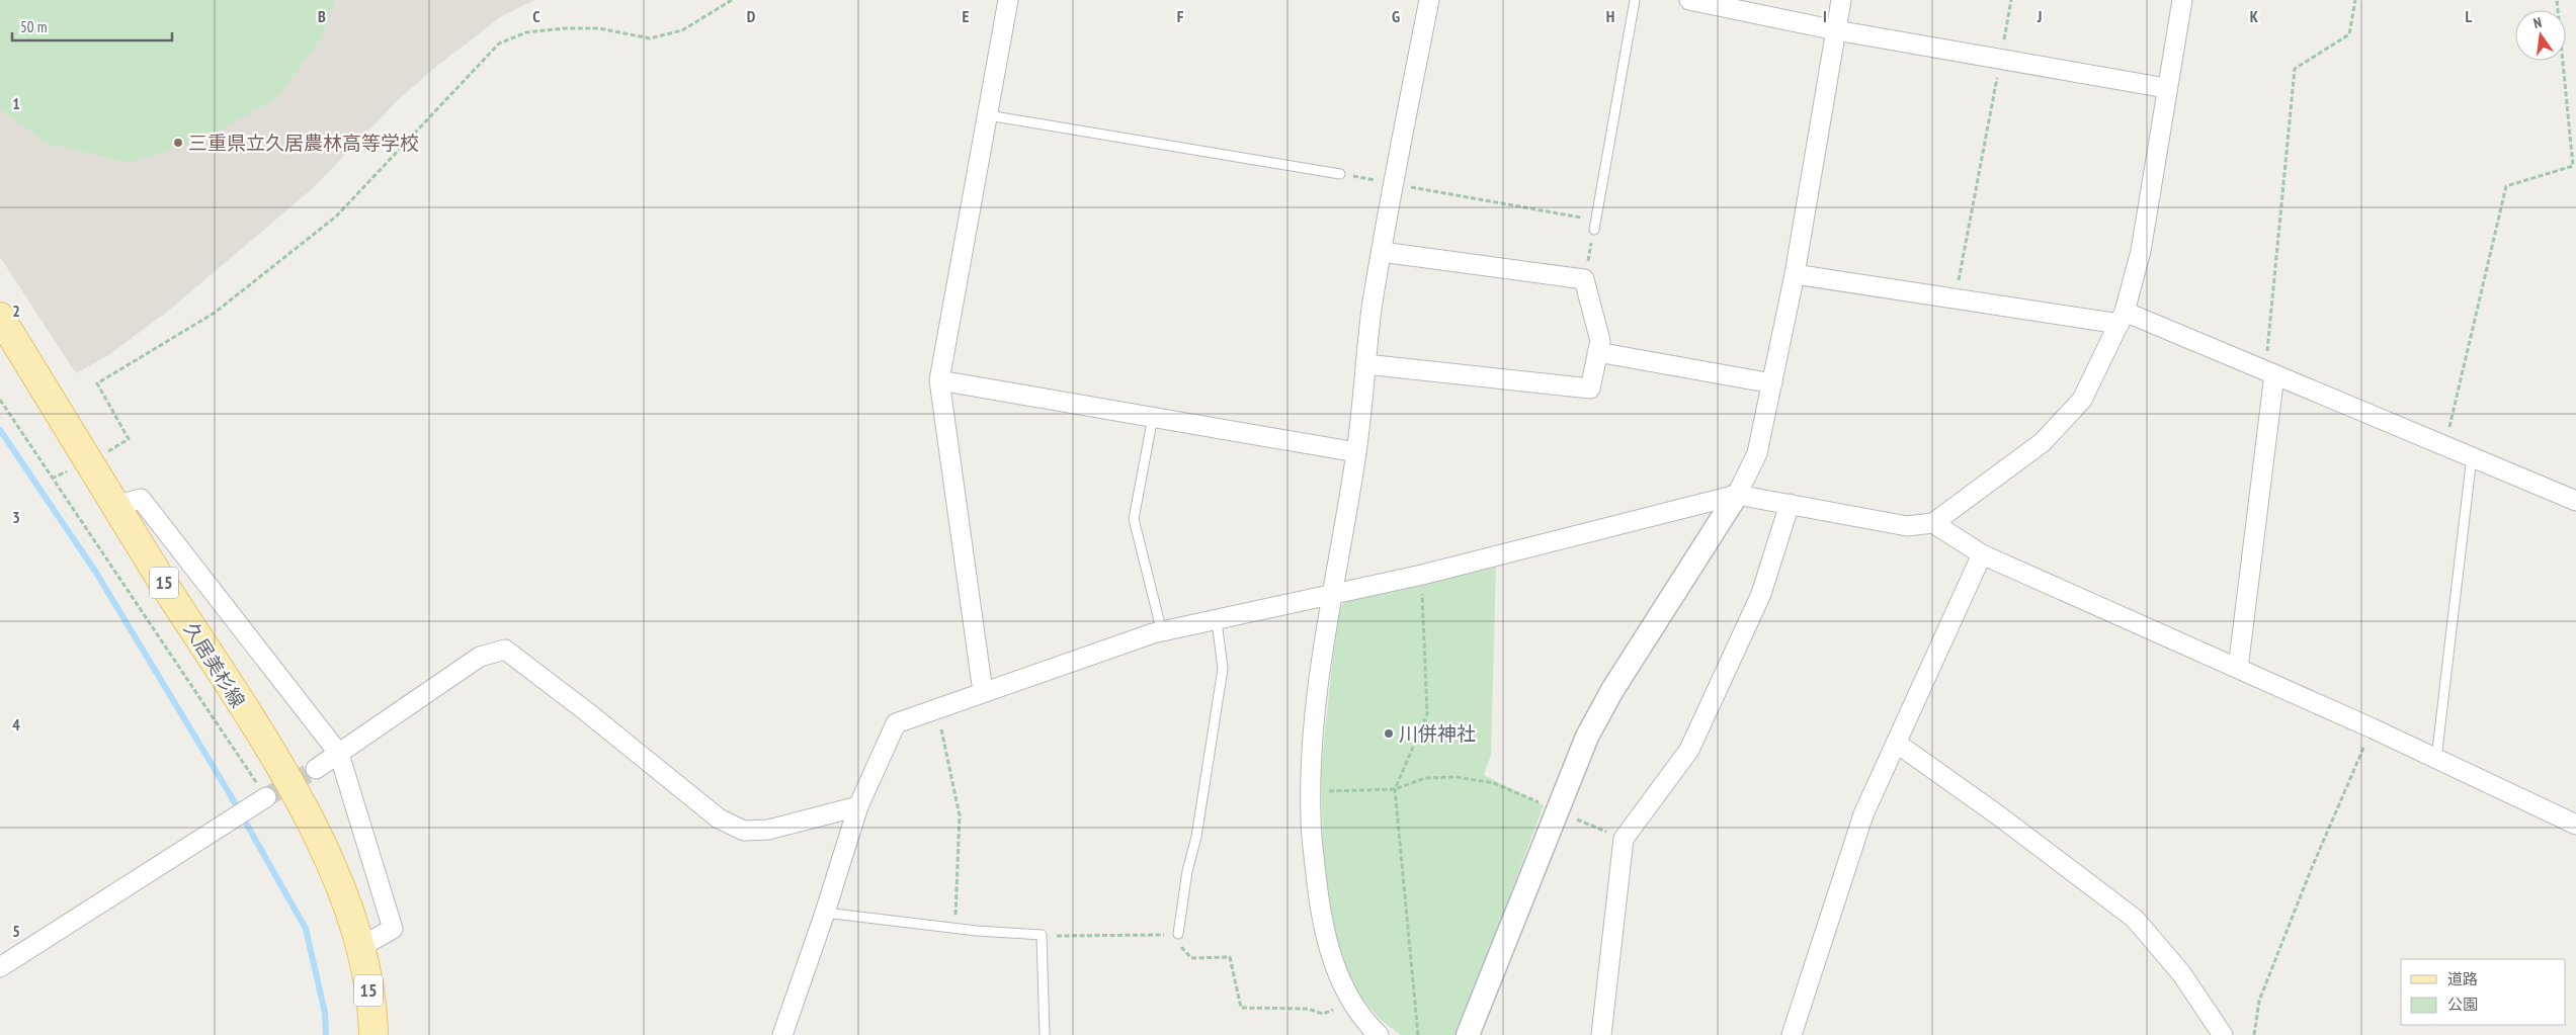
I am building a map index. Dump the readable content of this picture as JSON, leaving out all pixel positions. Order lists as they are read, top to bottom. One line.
{"streets":{"main road":["15","久居美杉線"]},"places":["三重県立久居農林高等学校","川併神社"],"legend":["道路","公園"],"scale_bar":"50 m","north":"top","grid":{"columns":["B","C","D","E","F","G","H","I","J","K","L"],"rows":["1","2","3","4","5"]}}
